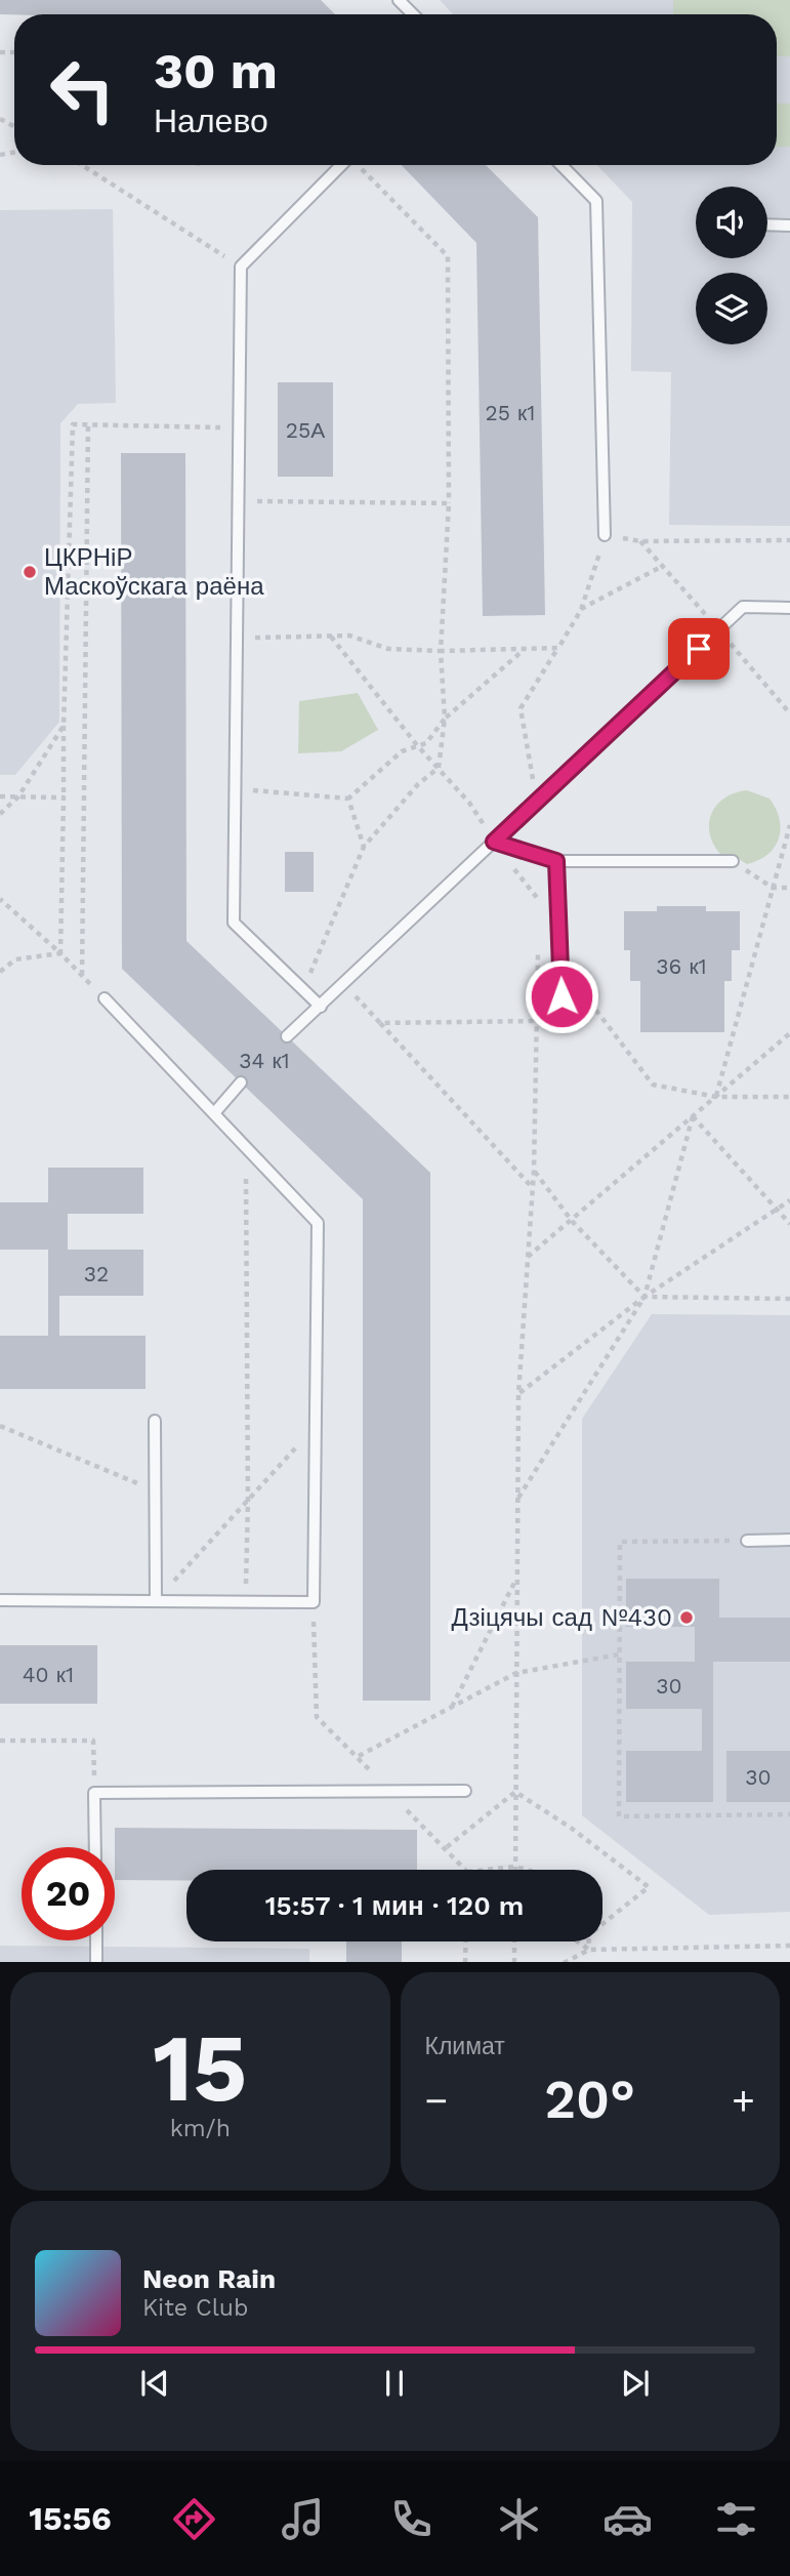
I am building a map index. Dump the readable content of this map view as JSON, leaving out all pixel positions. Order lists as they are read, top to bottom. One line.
{"places":["ЦКРНіР Маскоўскага раёна","Дзіцячы сад №430"],"house_numbers":["25 к1","25А","36 к1","34 к1","32","40 к1","30","30"],"page":{"turn":["30 m","Налево"],"limit":"20","trip":"15:57 · 1 мин · 120 m","tile":[["15","km/h"],"Климат"],"heat":["−","20°","+"],"song":["Neon Rain","Kite Club"],"tabs":"15:56"}}
